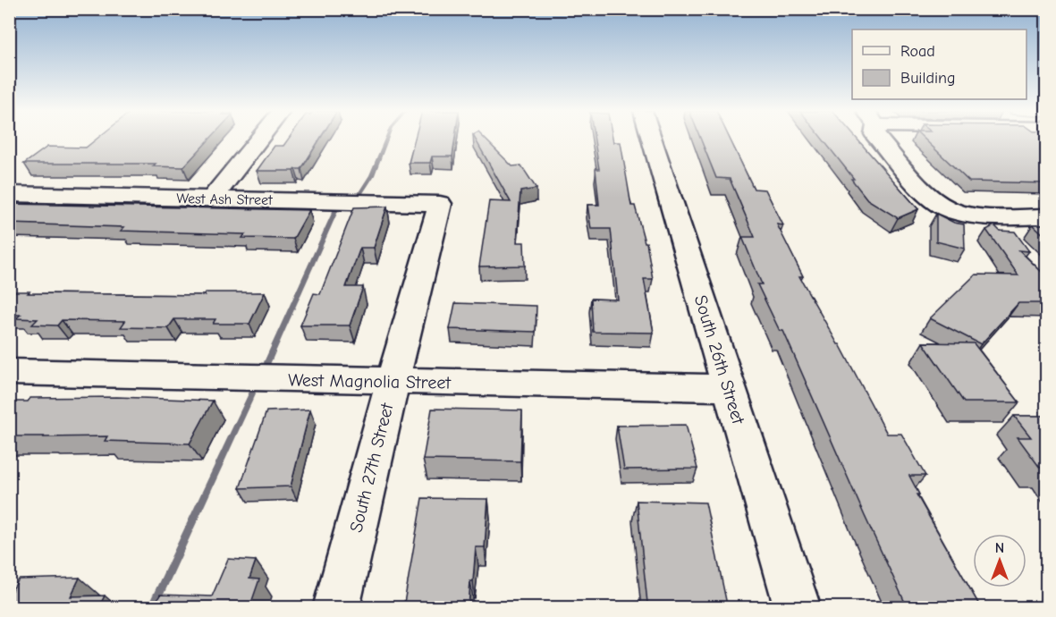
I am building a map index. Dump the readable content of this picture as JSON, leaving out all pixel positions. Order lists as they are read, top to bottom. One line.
{"streets":{"street":["West Ash Street","South 26th Street","West Magnolia Street","South 27th Street"]},"crossings":[["West Ash Street","South 27th Street"],["South 26th Street","West Magnolia Street"],["West Magnolia Street","South 27th Street"]],"legend":["Road","Building"],"north":"top"}
